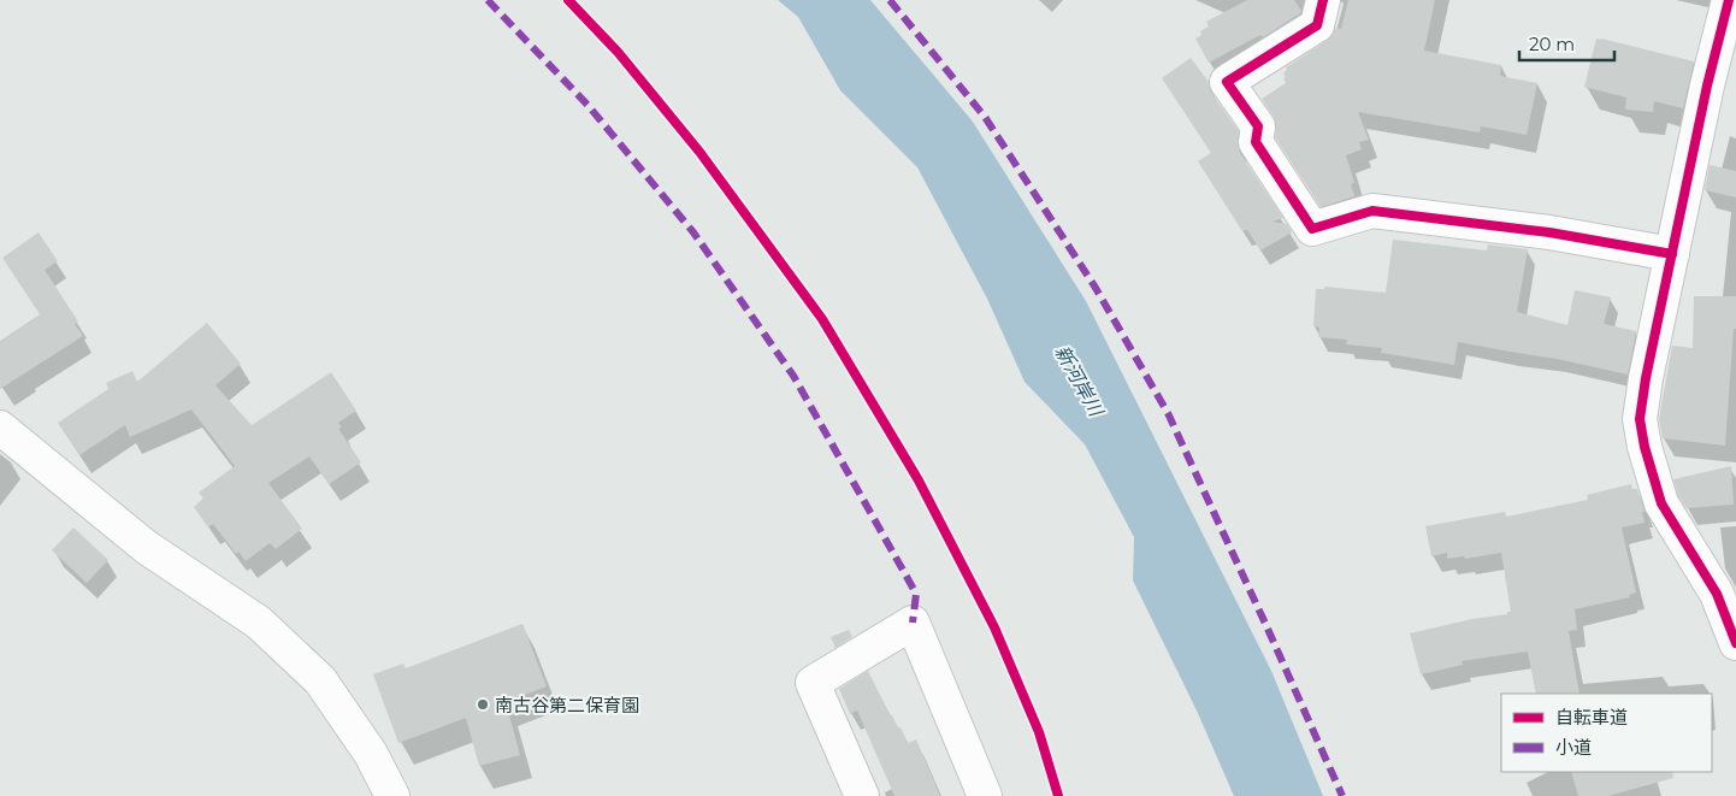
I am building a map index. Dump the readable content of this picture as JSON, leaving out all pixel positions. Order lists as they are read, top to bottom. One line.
{"water":["新河岸川"],"places":["南古谷第二保育園"],"legend":["自転車道","小道"],"scale_bar":"20 m"}
